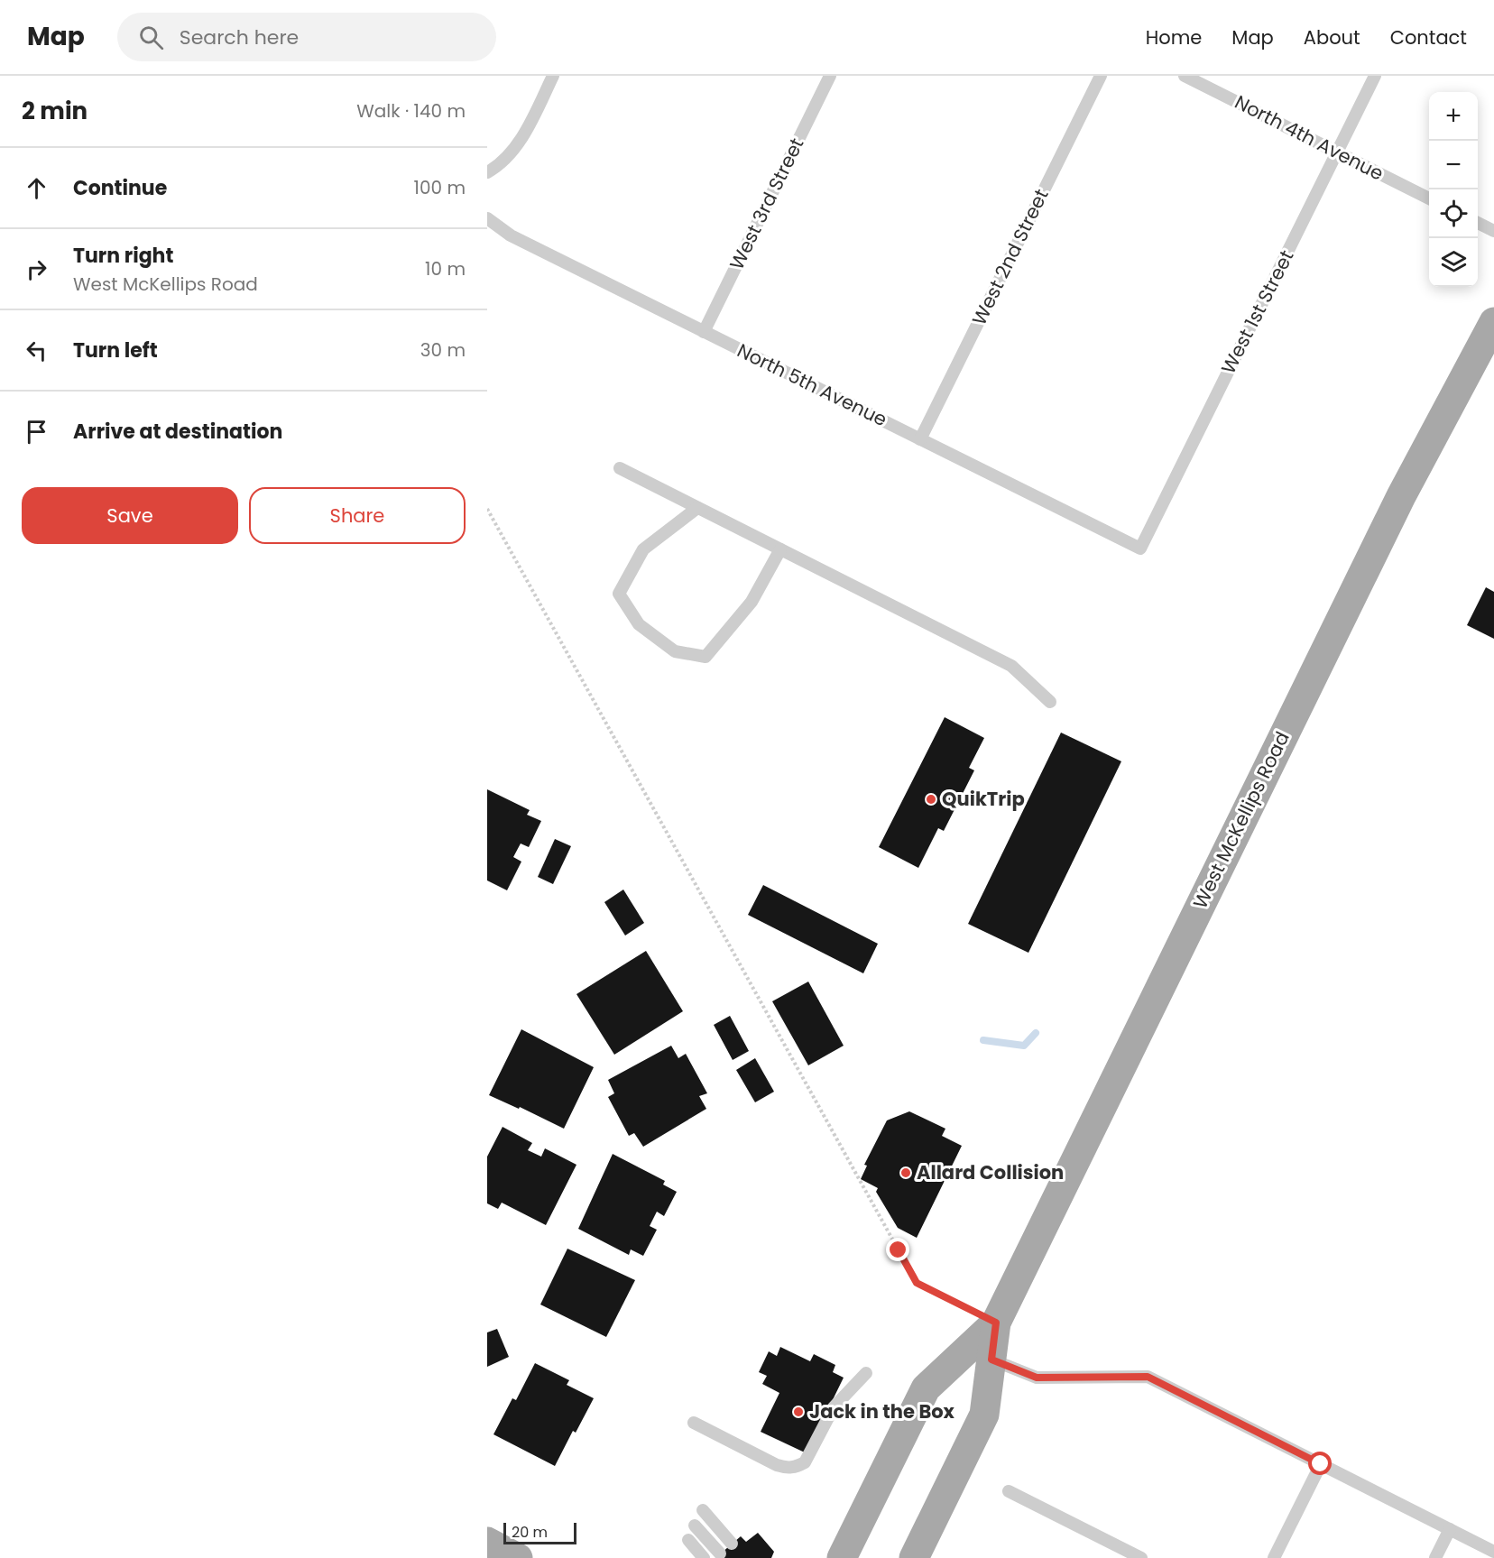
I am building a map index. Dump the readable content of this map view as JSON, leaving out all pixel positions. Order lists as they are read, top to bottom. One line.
{"streets":{"main road":["West McKellips Road"],"lane":["North 4th Avenue","West 3rd Street","West 2nd Street","West 1st Street","North 5th Avenue"]},"crossings":[["North 4th Avenue","West 1st Street"],["West 3rd Street","North 5th Avenue"],["West 2nd Street","North 5th Avenue"],["West 1st Street","North 5th Avenue"]],"places":["QuikTrip","Allard Collision","Jack in the Box"],"scale_bar":"20 m","page":{"header":"Map","search":"Search here","nav":["Home","Map","About","Contact"],"heading":["2 min","Walk · 140 m"],"map_buttons":["+","−"],"list":[["Continue","100 m"],["Turn right","West McKellips Road","10 m"],["Turn left","30 m"],"Arrive at destination"],"buttons":["Save","Share"],"scale":"20 m"}}
